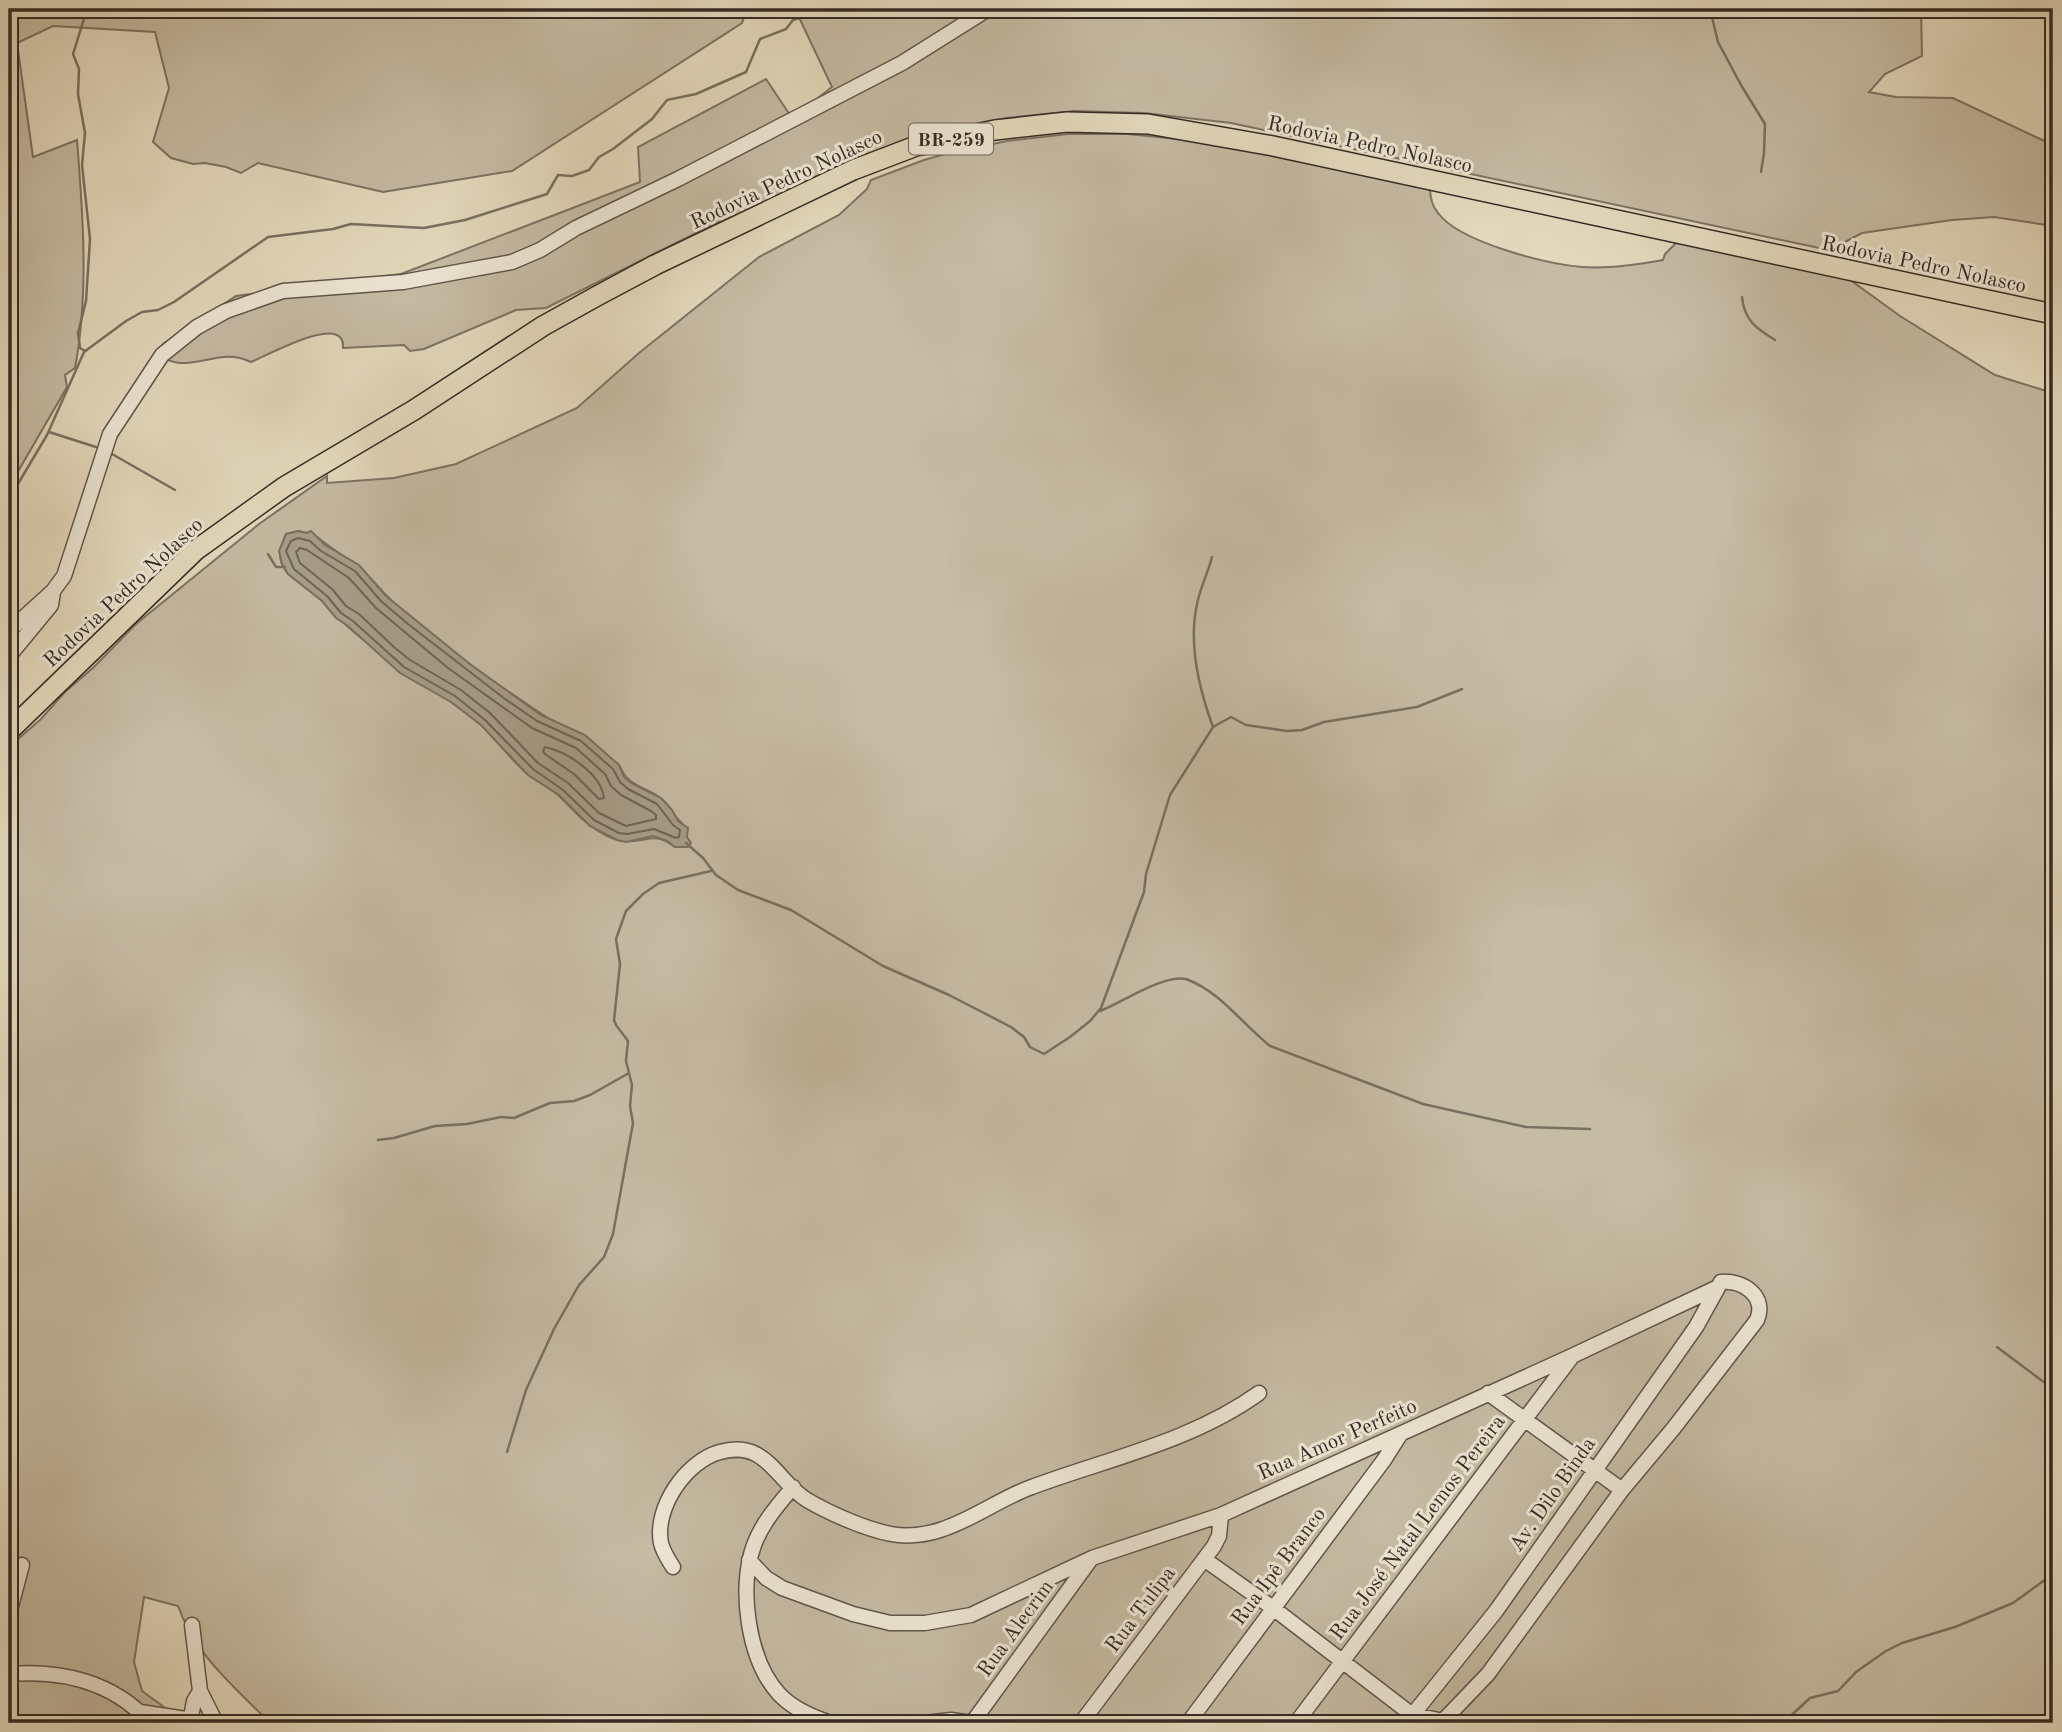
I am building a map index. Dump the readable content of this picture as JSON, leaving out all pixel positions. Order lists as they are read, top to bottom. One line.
{"streets":{"highway":["BR-259","Rodovia Pedro Nolasco"],"street":["Rua Amor Perfeito","Av. Dilo Binda","Rua José Natal Lemos Pereira","Rua Ipê Branco","Rua Tulipa","Rua Alecrim"]},"crossings":[["Rua Amor Perfeito","Av. Dilo Binda"],["Rua Amor Perfeito","Rua José Natal Lemos Pereira"],["Rua Amor Perfeito","Rua Ipê Branco"],["Rua Amor Perfeito","Rua Tulipa"],["Rua Amor Perfeito","Rua Alecrim"]]}
